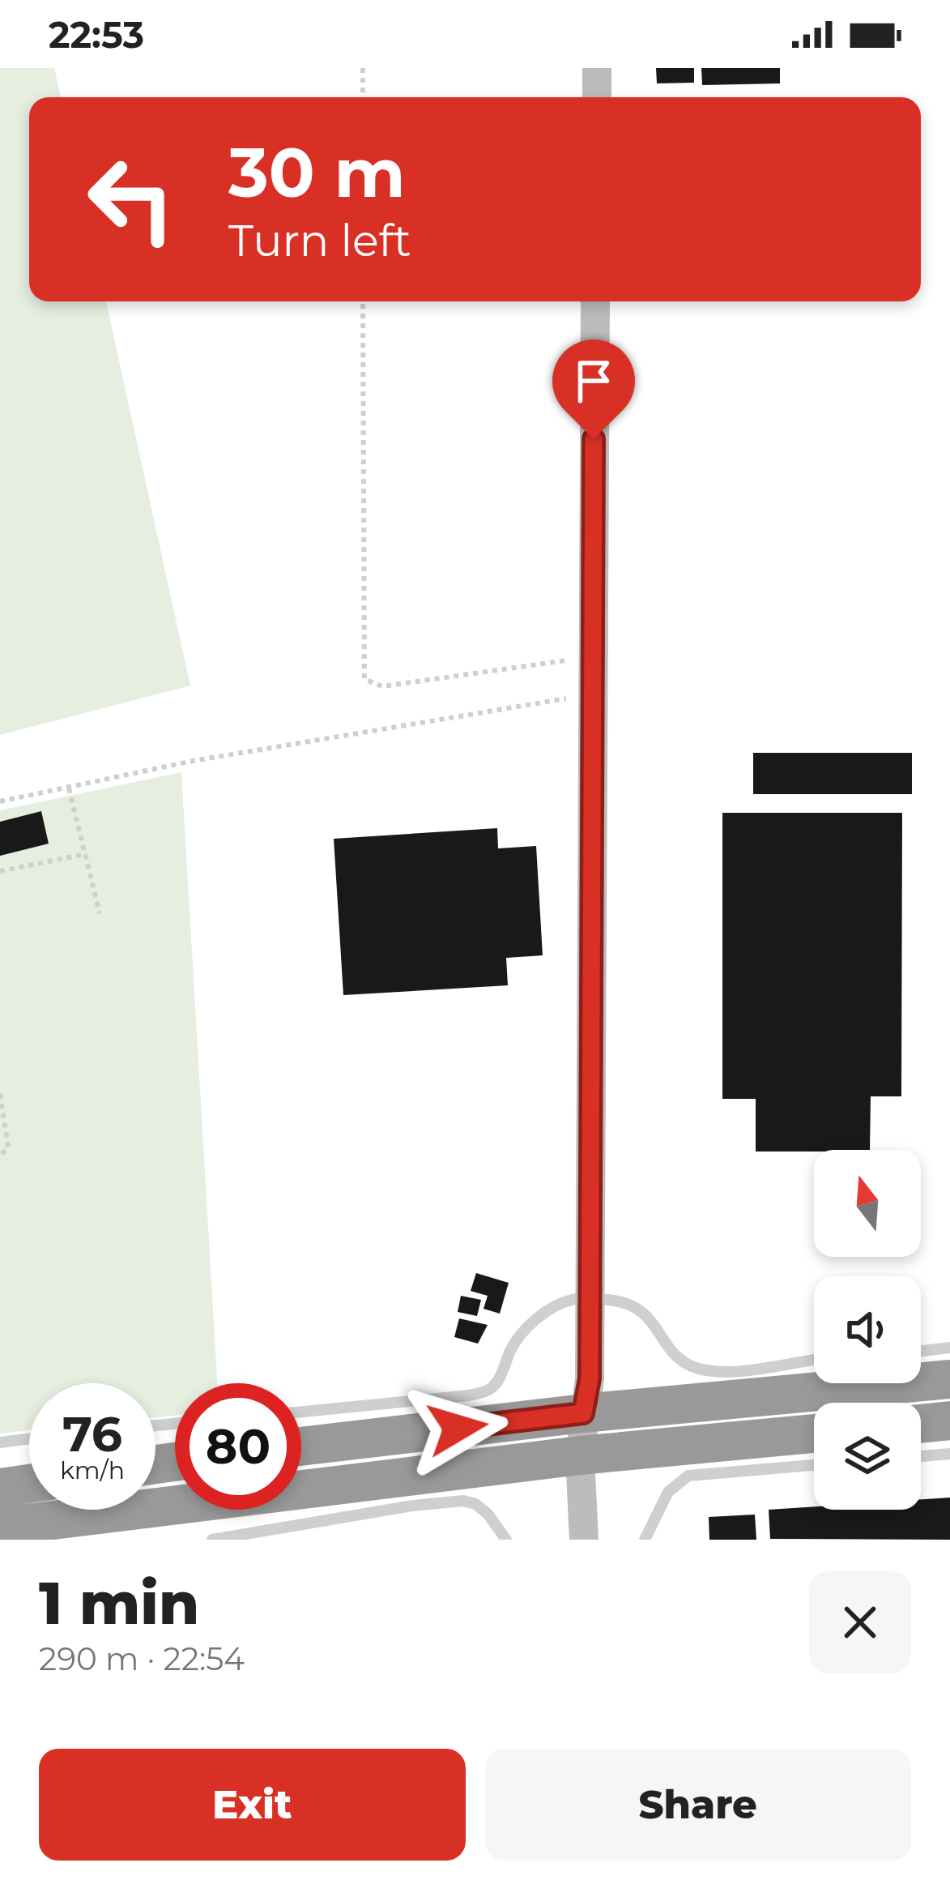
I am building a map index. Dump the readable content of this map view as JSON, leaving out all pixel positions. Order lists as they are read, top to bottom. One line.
{"north":"top","page":{"status":"22:53","turn":["30 m","Turn left"],"speed":"76 km/h","limit":"80","heading":["1 min","290 m · 22:54"],"buttons":["Exit","Share"]}}
